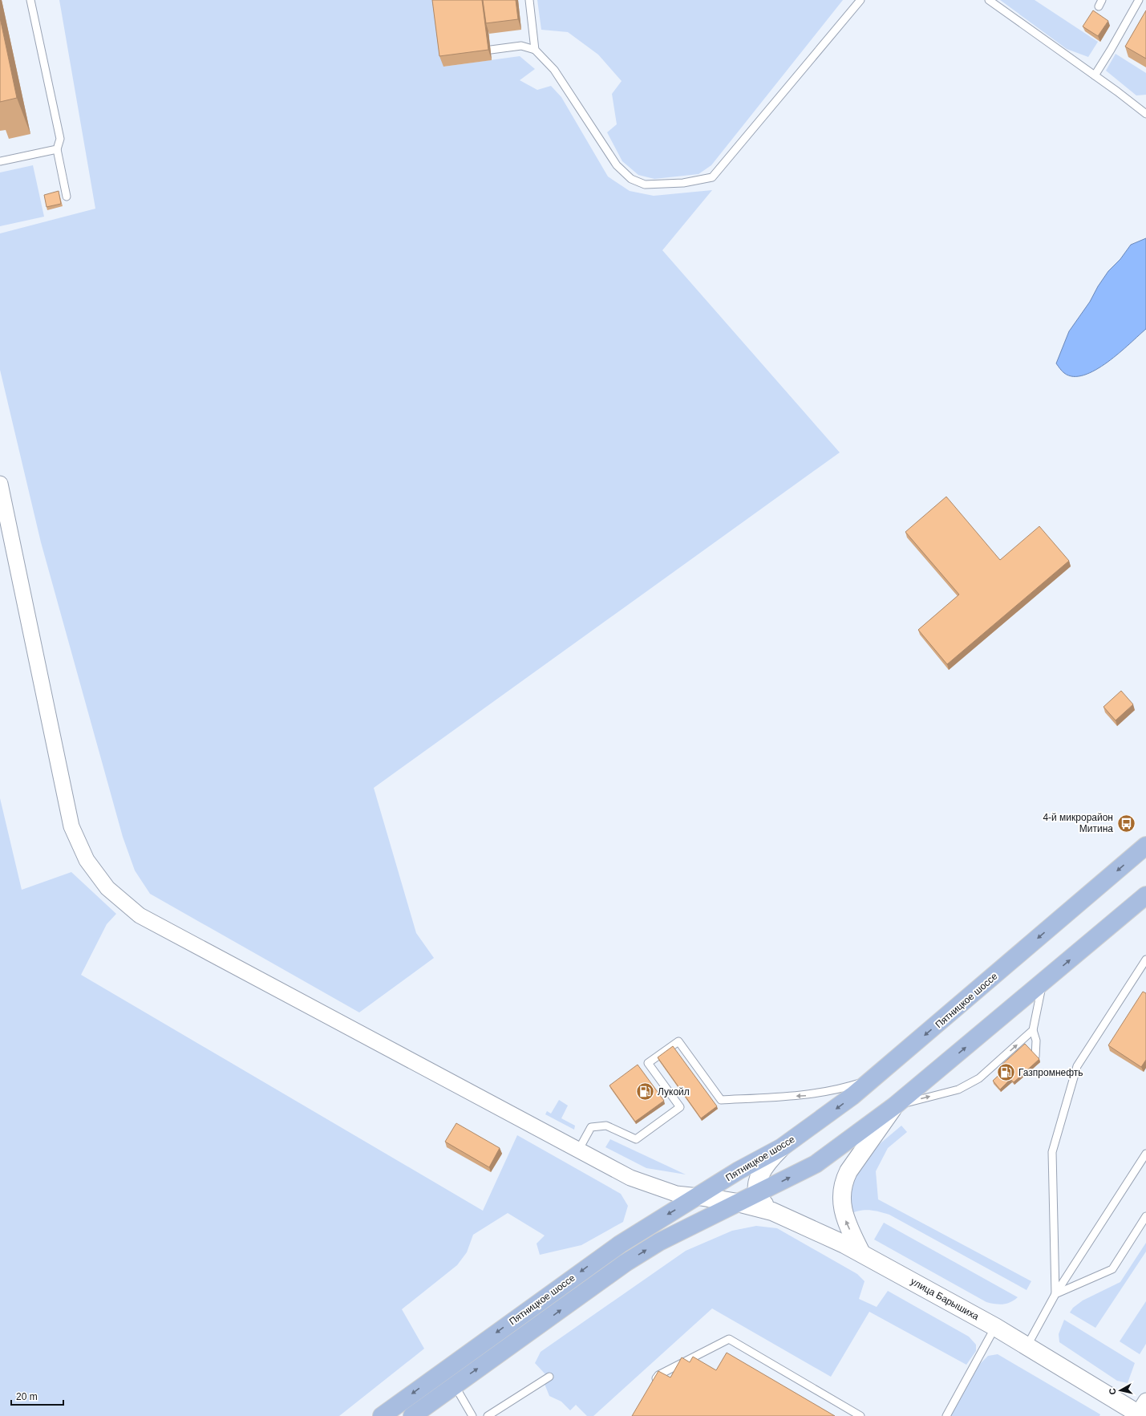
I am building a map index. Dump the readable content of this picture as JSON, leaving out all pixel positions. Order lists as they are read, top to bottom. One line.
{"streets":{"main road":["Пятницкое шоссе","улица Барышиха"]},"crossings":[["Пятницкое шоссе","улица Барышиха"]],"places":{"bus stop":["4-й микрорайон Митина"],"fuel station":["Газпромнефть","Лукойл"]},"scale_bar":"20 m","north":"left"}
